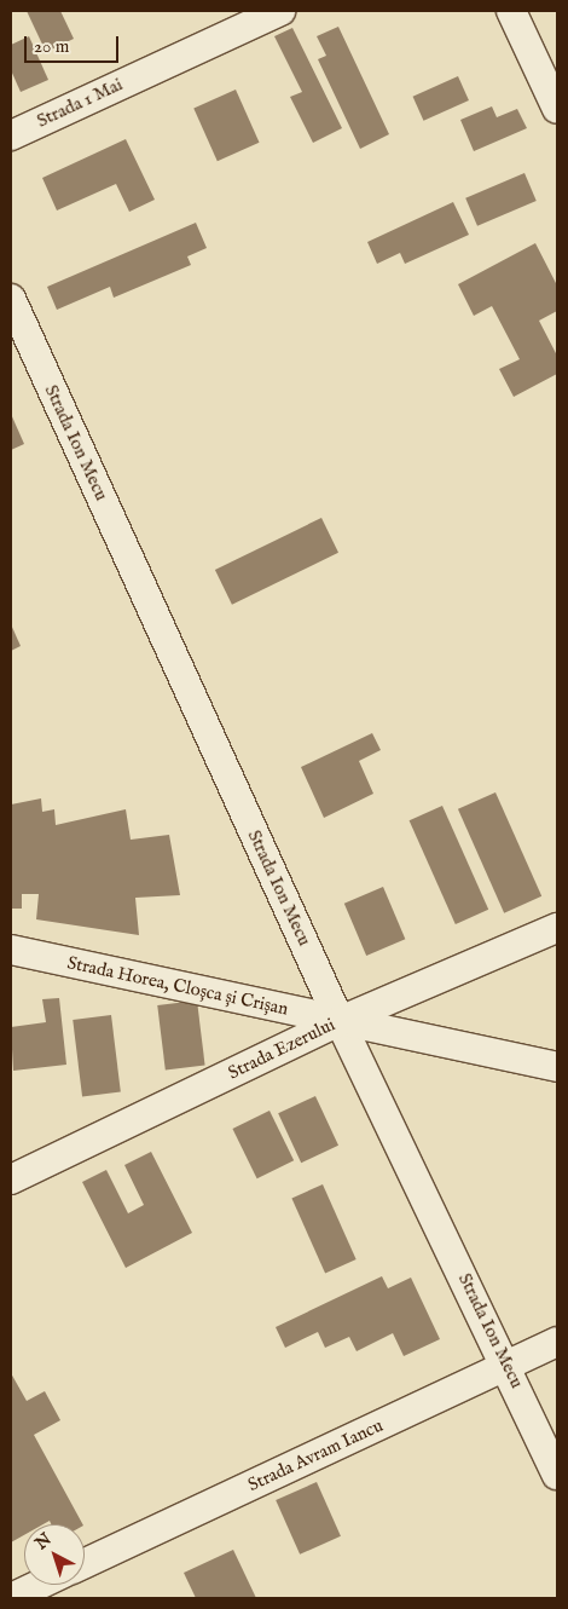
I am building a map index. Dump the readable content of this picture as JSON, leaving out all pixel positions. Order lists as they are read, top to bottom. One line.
{"streets":{"street":["Strada 1 Mai","Strada Ion Mecu","Strada Horea, Cloșca și Crișan","Strada Ezerului","Strada Avram Iancu"]},"crossings":[["Strada Ion Mecu","Strada Horea, Cloșca și Crișan"],["Strada Ion Mecu","Strada Ezerului"],["Strada Ion Mecu","Strada Avram Iancu"],["Strada Horea, Cloșca și Crișan","Strada Ezerului"]],"scale_bar":"20 m","north":"top left"}
